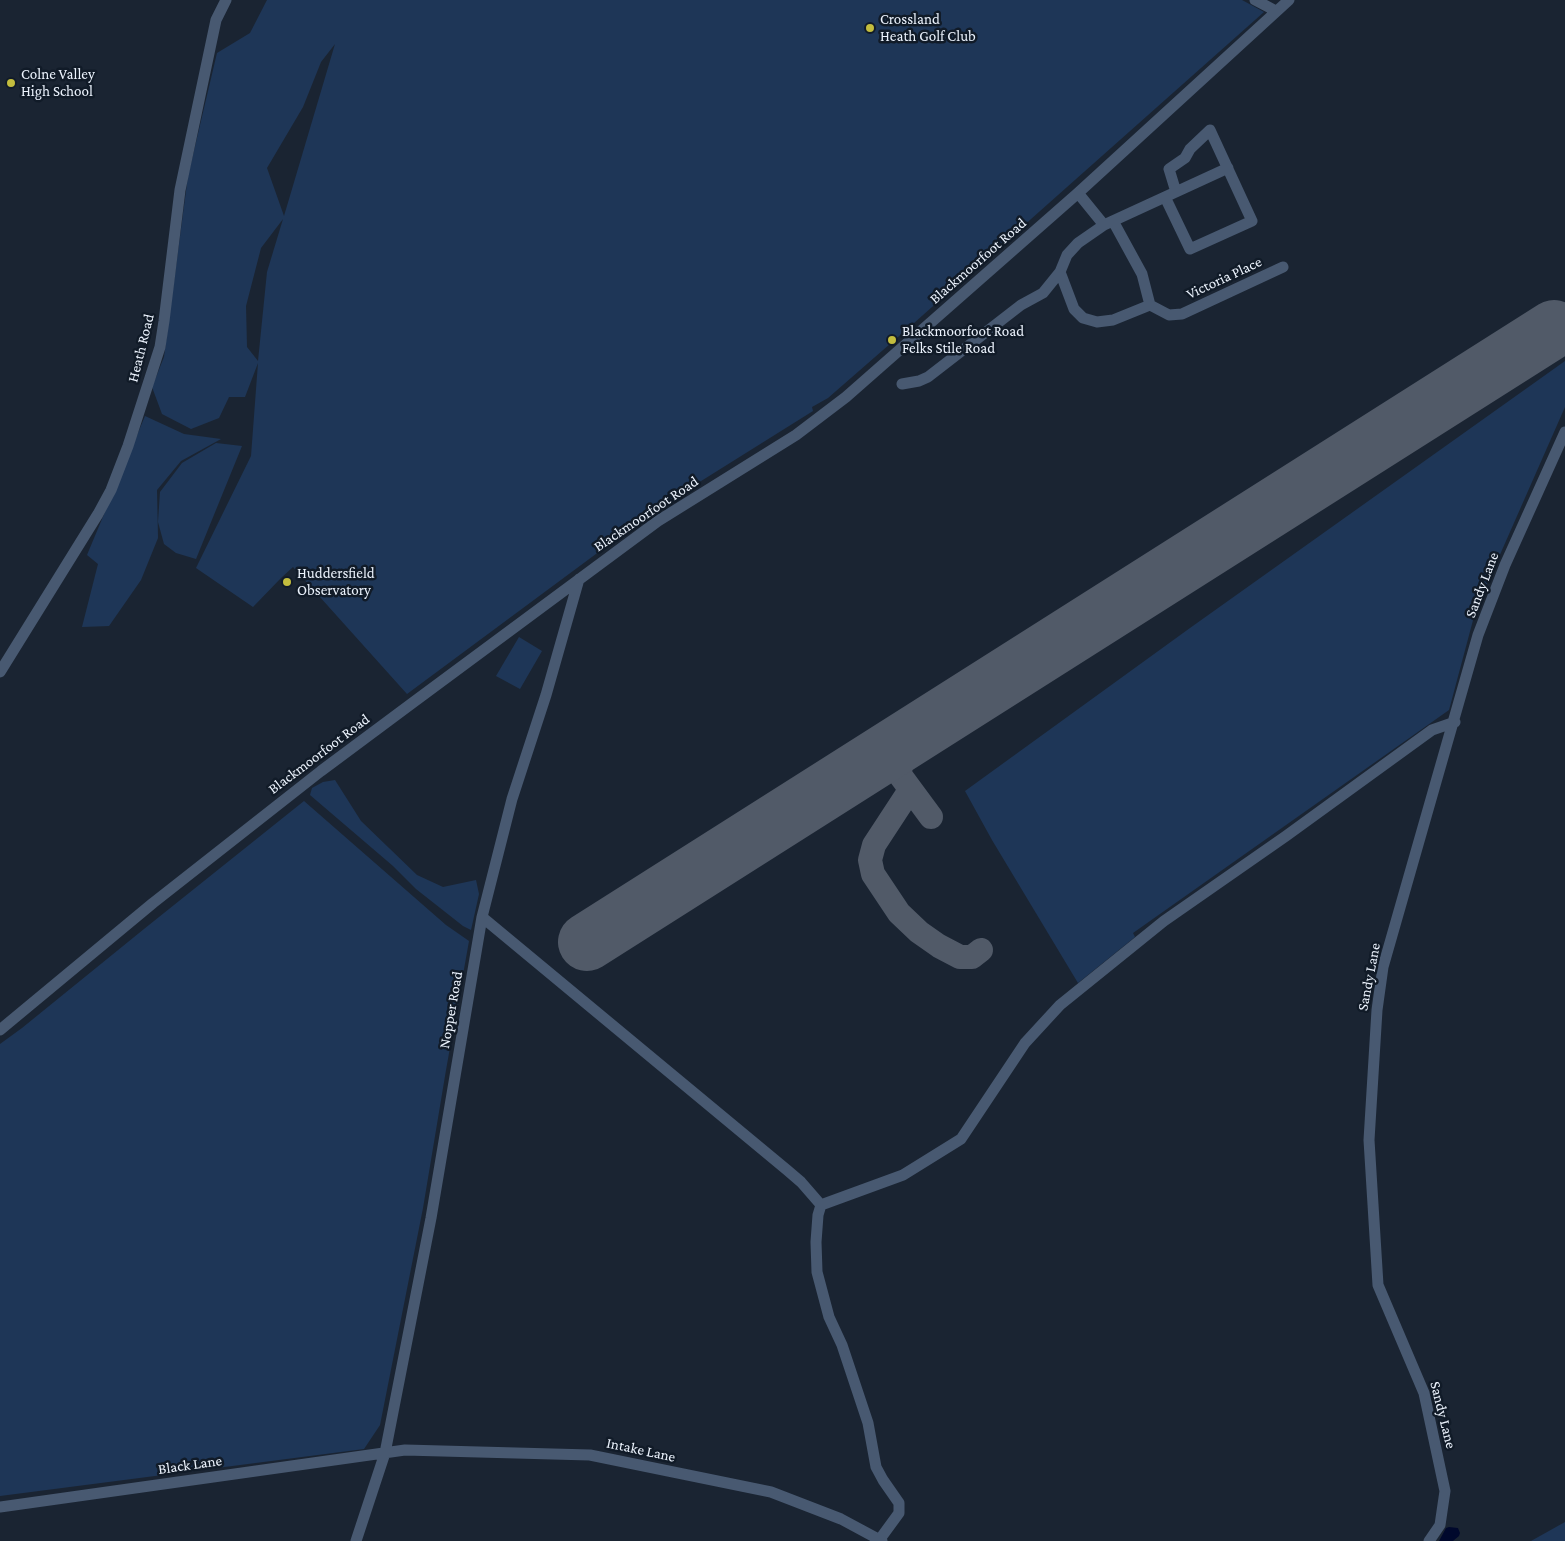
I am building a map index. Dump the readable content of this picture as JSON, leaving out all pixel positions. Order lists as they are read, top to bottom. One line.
{"streets":{"street":["Blackmoorfoot Road","Victoria Place","Heath Road","Sandy Lane","Nopper Road","Intake Lane","Black Lane"]},"crossings":[["Blackmoorfoot Road","Nopper Road"],["Nopper Road","Intake Lane"],["Nopper Road","Black Lane"],["Intake Lane","Black Lane"]],"places":["Crossland Heath Golf Club","Colne Valley High School","Blackmoorfoot Road Felks Stile Road","Huddersfield Observatory"]}
